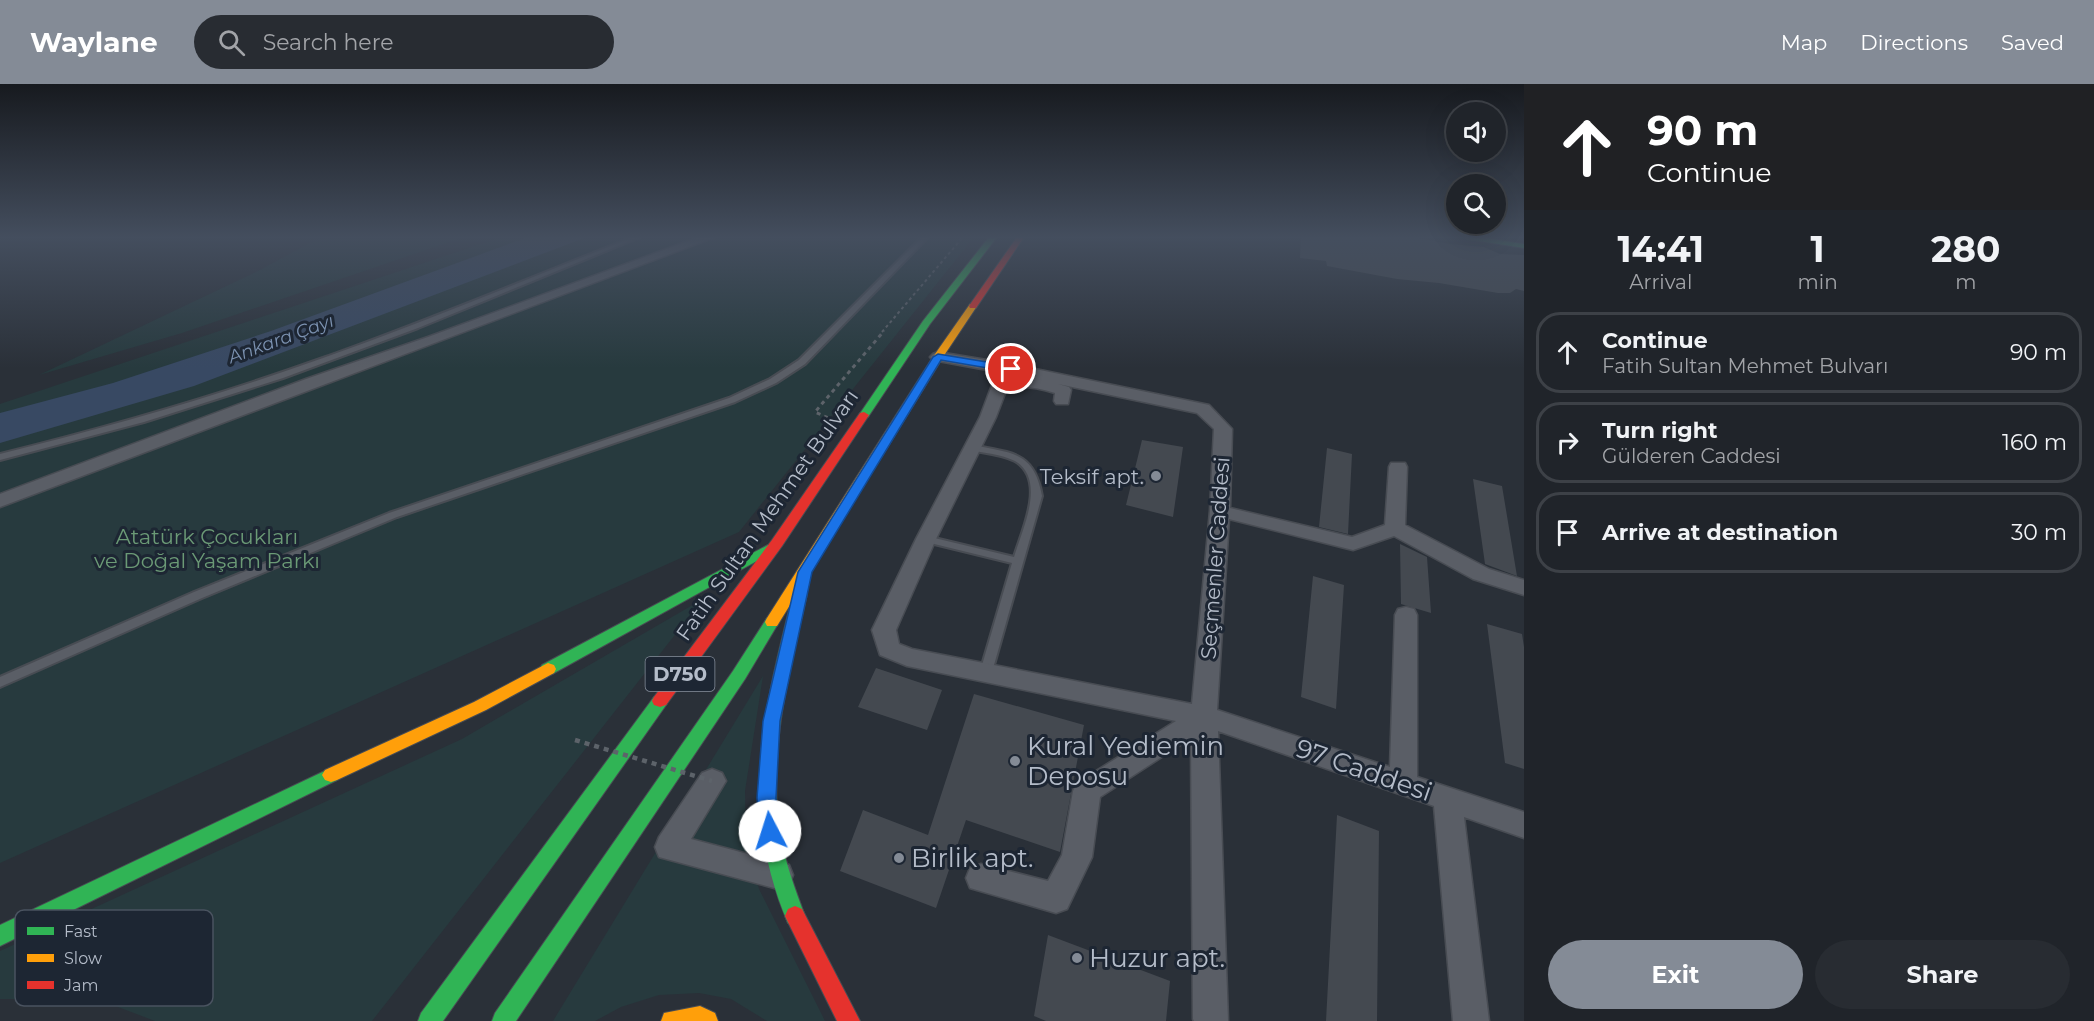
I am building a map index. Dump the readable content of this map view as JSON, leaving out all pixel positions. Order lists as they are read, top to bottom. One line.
{"streets":{"main road":["Fatih Sultan Mehmet Bulvarı","D750"],"street":["Seçmenler Caddesi","97 Caddesi"]},"crossings":[["Seçmenler Caddesi","D750"],["Seçmenler Caddesi","97 Caddesi"]],"water":["Ankara Çayı"],"parks":["Atatürk Çocukları ve Doğal Yaşam Parkı"],"places":["Teksif apt.","Kural Yediemin Deposu","Birlik apt.","Huzur apt."],"legend":["Fast","Slow","Jam"],"page":{"header":"Waylane","search":"Search here","nav":["Map","Directions","Saved"],"turn":["90 m","Continue"],"eta":["14:41","Arrival","1","min","280","m"],"list":[{"name":"Continue","note":"Fatih Sultan Mehmet Bulvarı","value":"90 m"},{"name":"Turn right","note":"Gülderen Caddesi","value":"160 m"},{"name":"Arrive at destination","value":"30 m"}],"buttons":["Exit","Share"]}}
